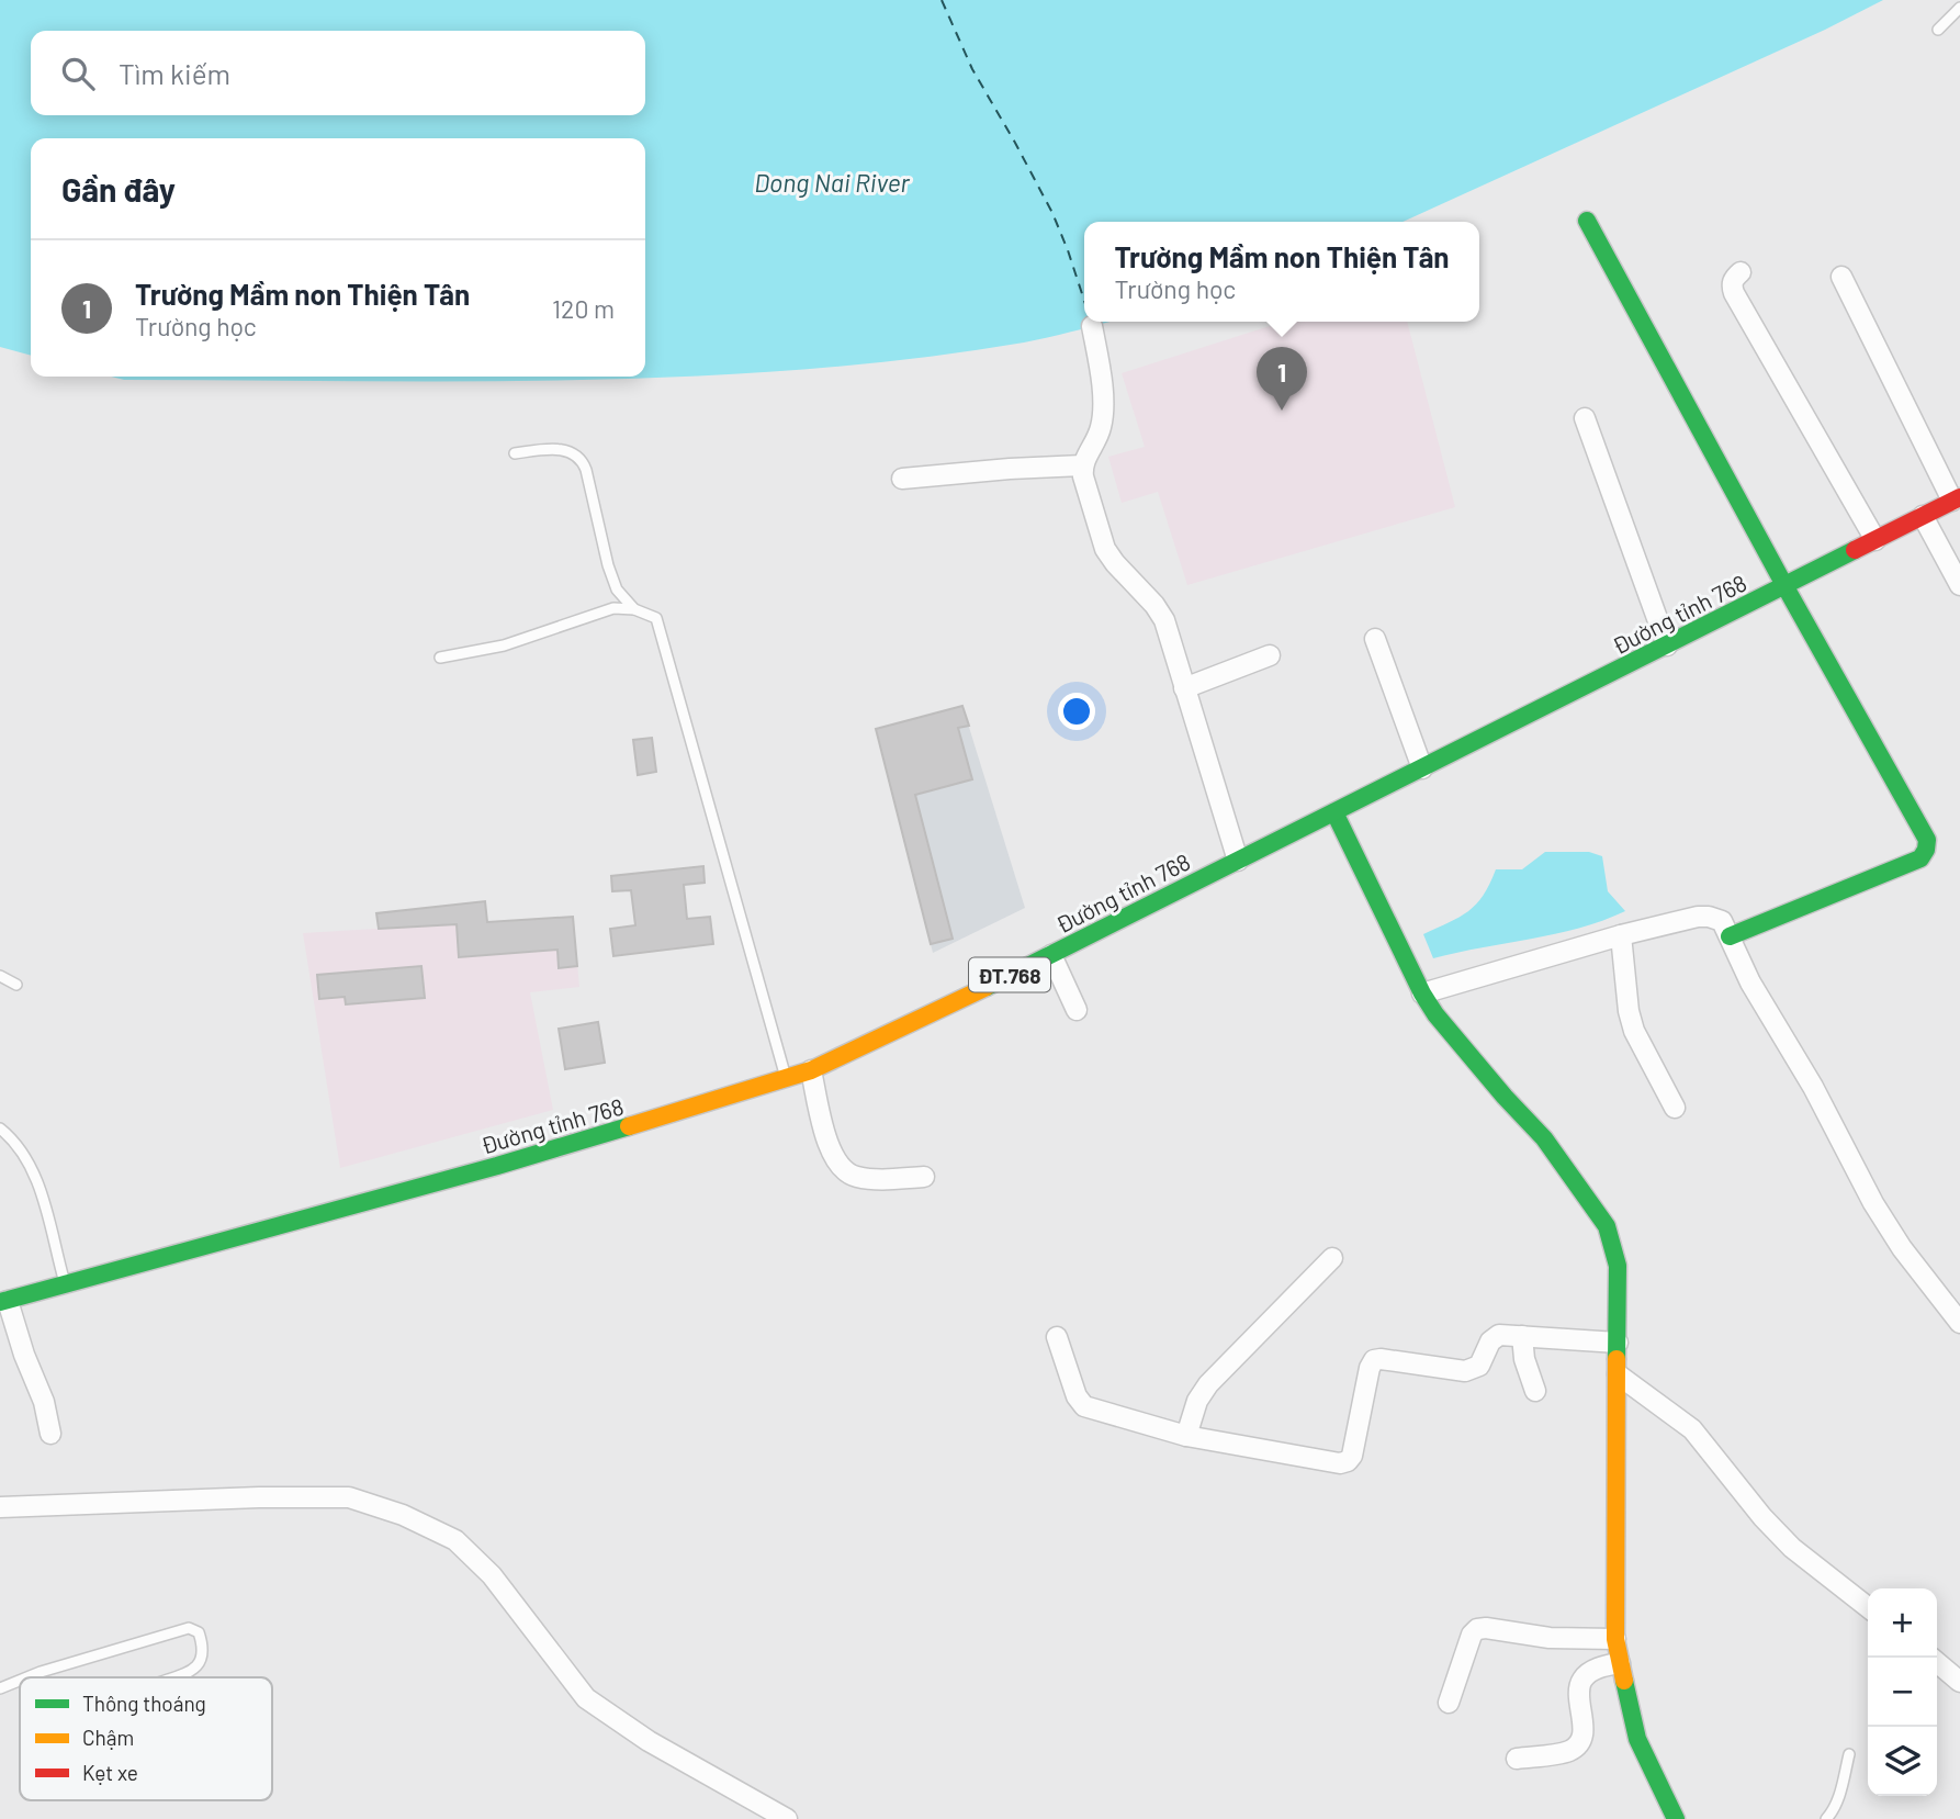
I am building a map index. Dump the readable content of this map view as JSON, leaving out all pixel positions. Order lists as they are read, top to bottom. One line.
{"streets":{"main road":["Đường tỉnh 768","ĐT.768"]},"water":["Dong Nai River"],"legend":["Thông thoáng","Chậm","Kẹt xe"],"page":{"search":"Tìm kiếm","heading":"Gần đây","popup":["Trường Mầm non Thiện Tân","Trường học"],"list":[{"mark":"1","name":"Trường Mầm non Thiện Tân","note":"Trường học","value":"120 m"}],"pins":"1","map_buttons":["+","−"]}}
